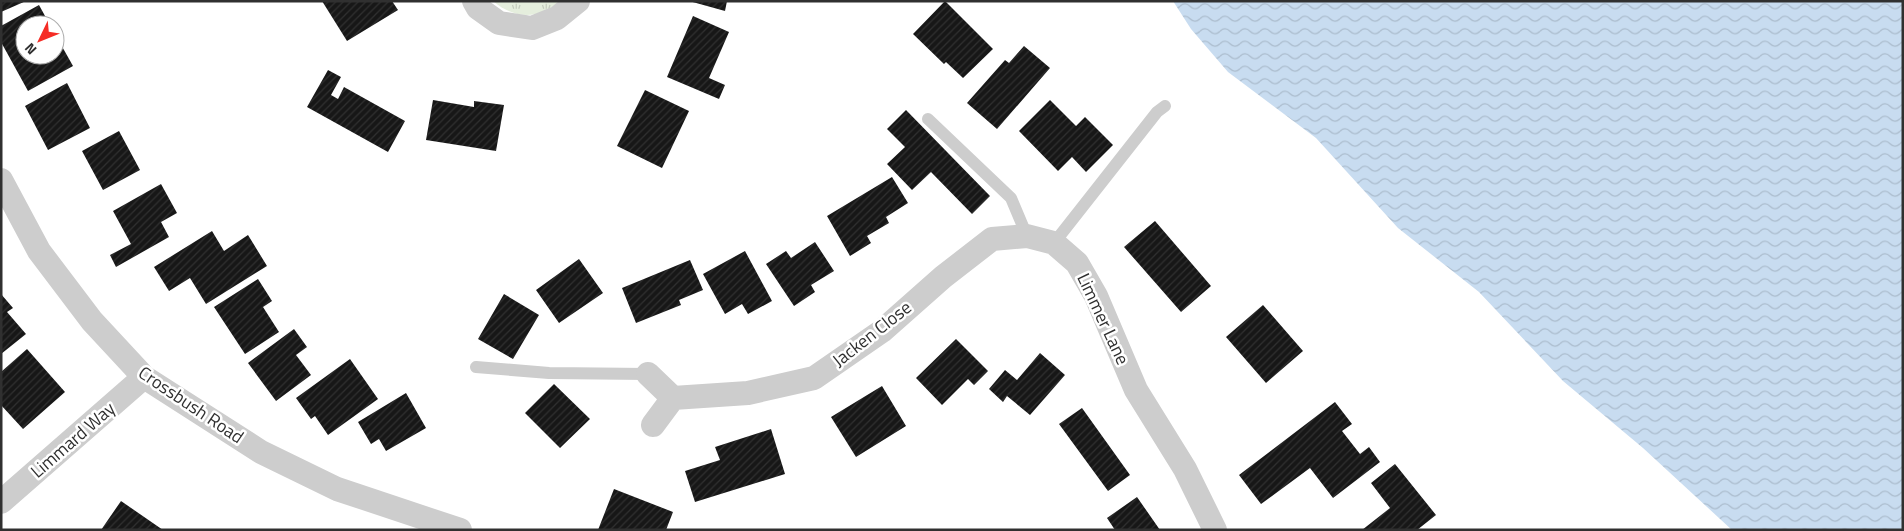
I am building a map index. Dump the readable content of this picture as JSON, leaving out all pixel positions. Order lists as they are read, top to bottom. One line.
{"streets":{"street":["Limmer Lane","Jacken Close","Crossbush Road","Limmard Way"]},"crossings":[["Limmer Lane","Jacken Close"],["Crossbush Road","Limmard Way"]],"north":"bottom left"}
